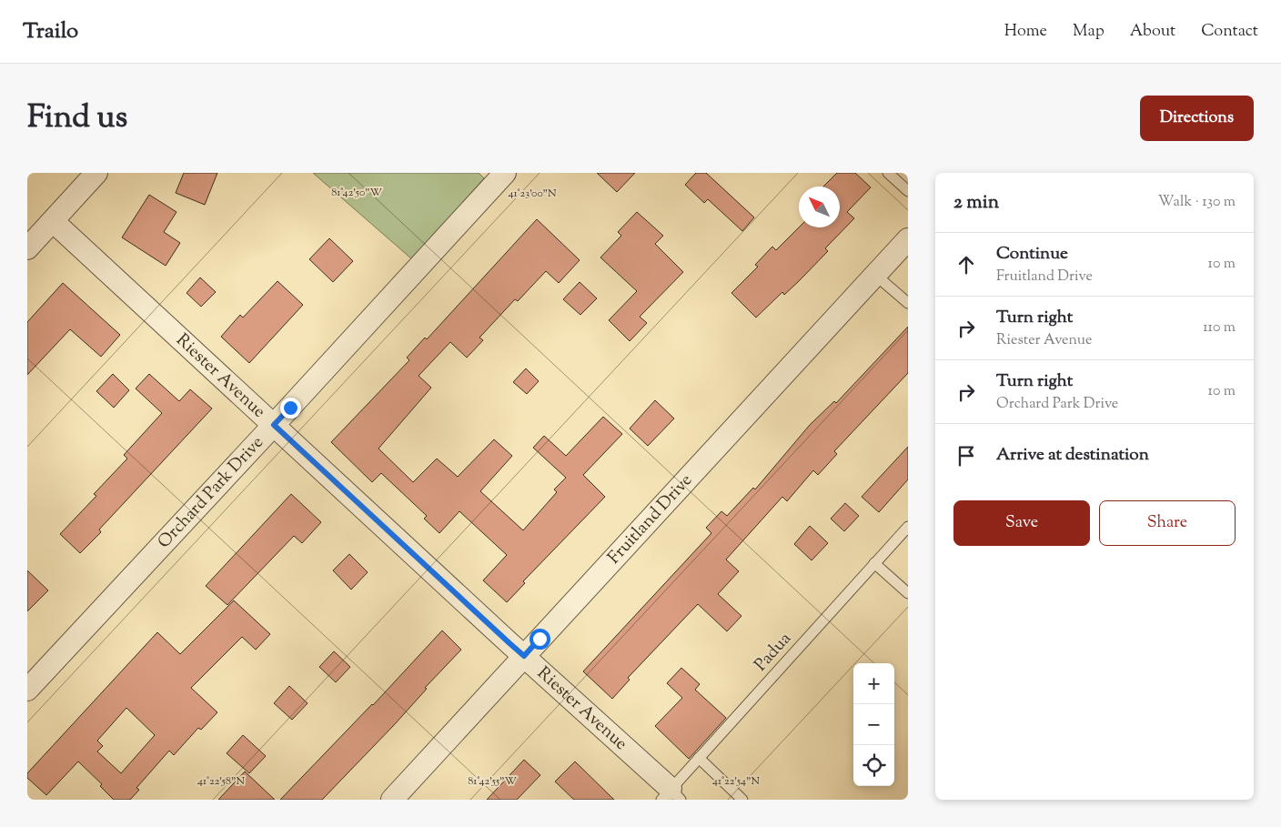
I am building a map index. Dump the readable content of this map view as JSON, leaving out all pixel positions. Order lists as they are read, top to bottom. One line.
{"streets":{"street":["Riester Avenue","Orchard Park Drive","Fruitland Drive"],"lane":["Padua"]},"crossings":[["Riester Avenue","Orchard Park Drive"],["Riester Avenue","Fruitland Drive"],["Riester Avenue","Padua"]],"north":"top left","page":{"header":"Trailo","nav":["Home","Map","About","Contact"],"title":"Find us","buttons":["Directions",["Save","Share"]],"heading":["2 min","Walk · 130 m"],"list":[["Continue","Fruitland Drive","10 m"],["Turn right","Riester Avenue","110 m"],["Turn right","Orchard Park Drive","10 m"],"Arrive at destination"],"map_buttons":["+","−"]},"coordinates":["81°42'50\"W","41°23'00\"N","41°22'58\"N","41°22'54\"N","81°42'55\"W"]}
